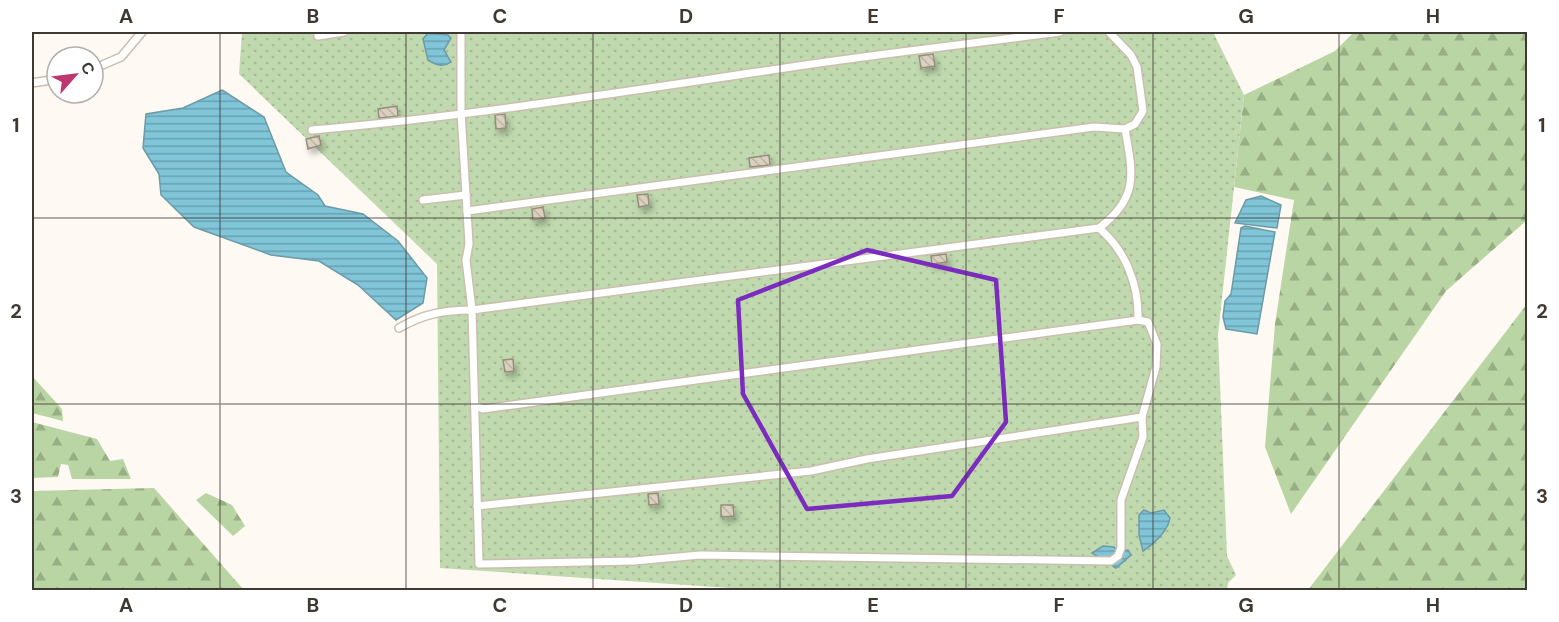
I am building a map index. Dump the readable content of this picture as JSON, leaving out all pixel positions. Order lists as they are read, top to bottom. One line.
{"north":"top right","grid":{"columns":["A","B","C","D","E","F","G","H"],"rows":["1","2","3"]}}
